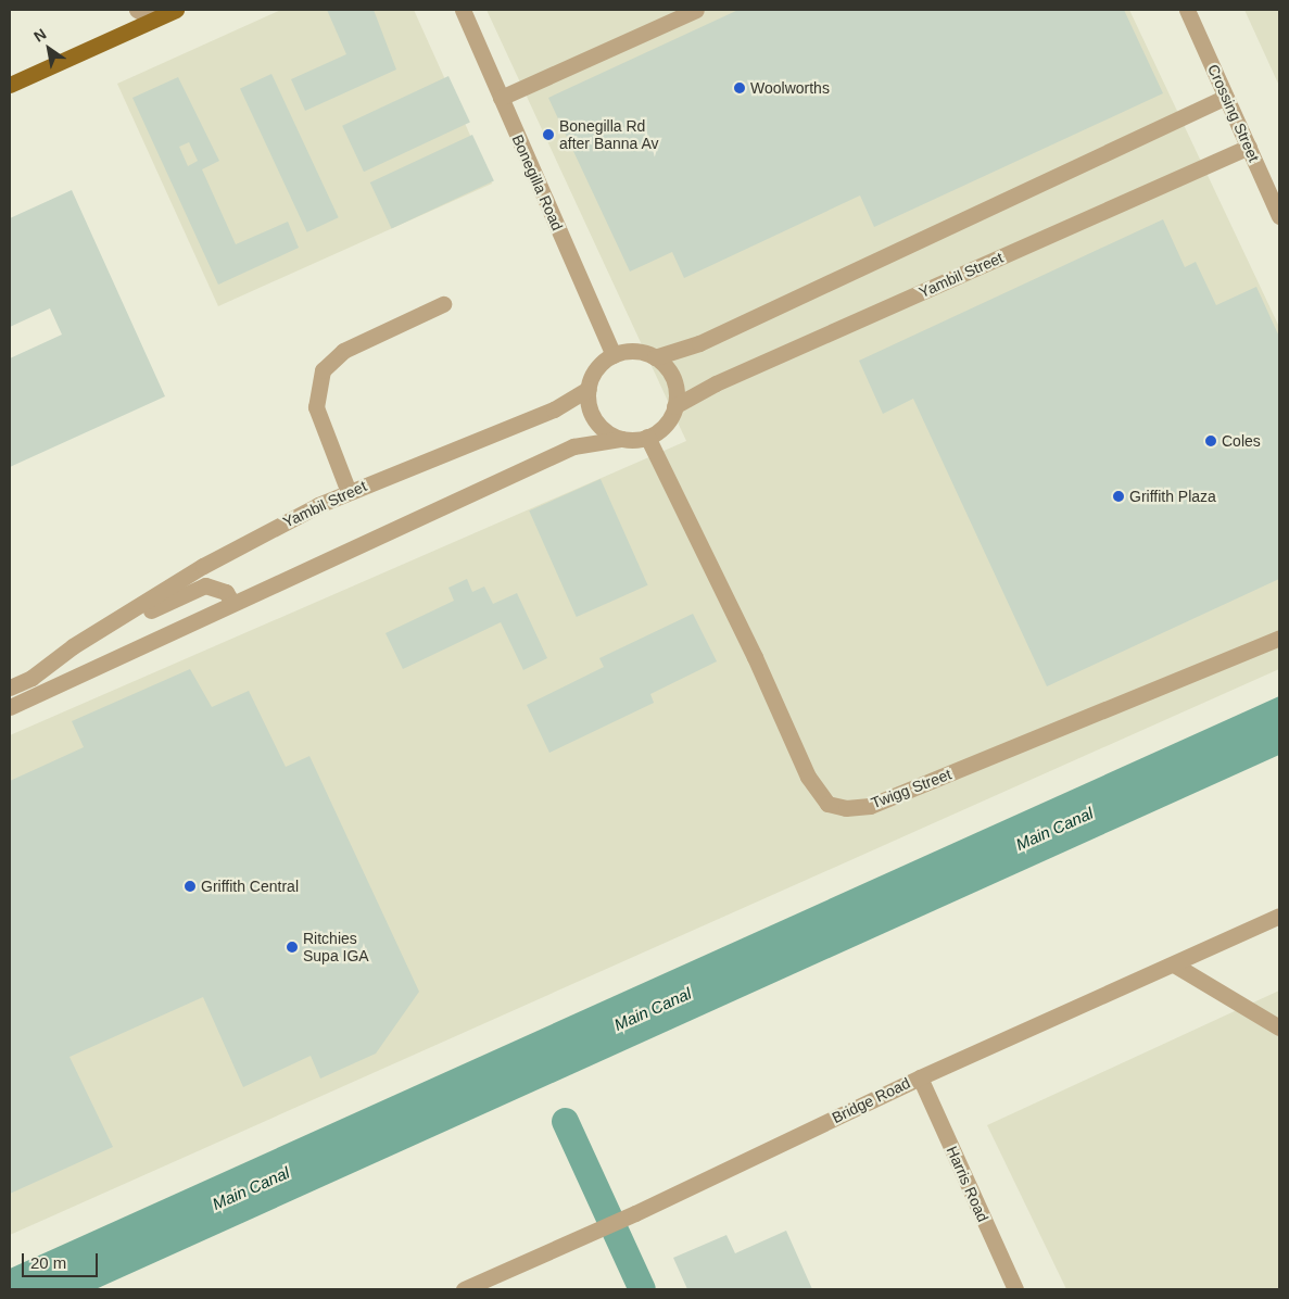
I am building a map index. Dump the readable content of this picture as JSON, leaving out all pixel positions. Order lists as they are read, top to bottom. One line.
{"streets":{"street":["Crossing Street","Bonegilla Road","Yambil Street","Twigg Street","Bridge Road","Harris Road"]},"crossings":[["Crossing Street","Yambil Street"],["Bonegilla Road","Yambil Street"],["Bonegilla Road","Twigg Street"],["Yambil Street","Twigg Street"],["Bridge Road","Harris Road"]],"water":["Main Canal"],"places":["Woolworths","Bonegilla Rd after Banna Av","Coles","Griffith Plaza","Griffith Central","Ritchies Supa IGA"],"scale_bar":"20 m","north":"top left"}
